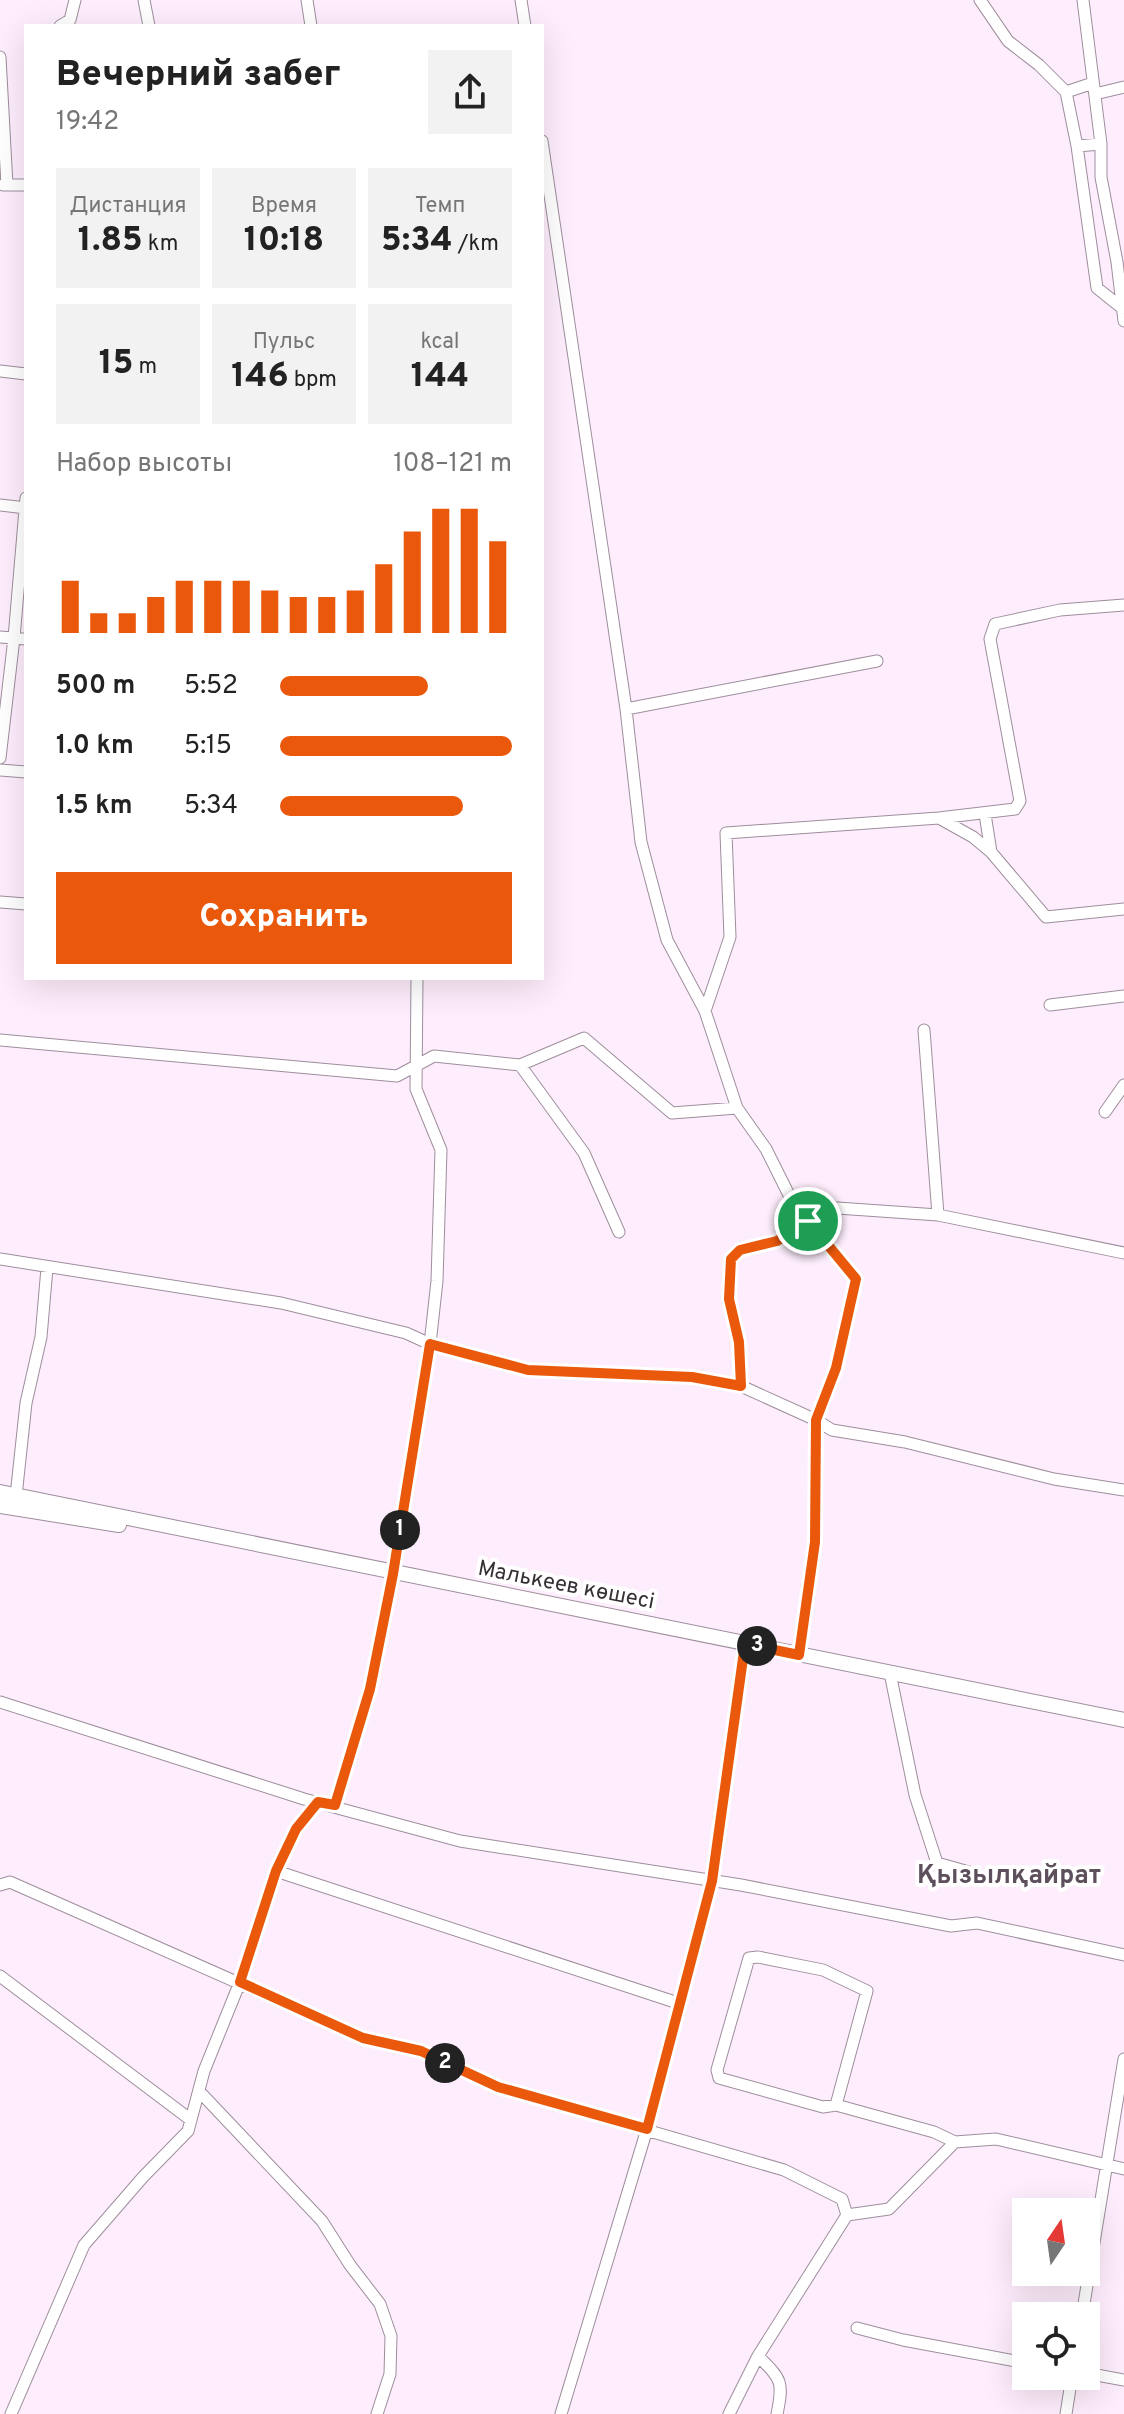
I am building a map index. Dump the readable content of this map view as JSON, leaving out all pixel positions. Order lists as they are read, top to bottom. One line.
{"streets":{"main road":["Малькеев көшесі"]},"districts":["Қызылқайрат"],"north":"top","page":{"heading":["Вечерний забег","19:42"],"stats":[["Дистанция","1.85 km"],["Время","10:18"],["Темп","5:34 /km"],["15 m"],["Пульс","146 bpm"],["kcal","144"]],"chart":["Набор высоты","108–121 m"],"list":[{"name":"500 m","note":"5:52"},{"name":"1.0 km","note":"5:15"},{"name":"1.5 km","note":"5:34"}],"buttons":"Сохранить","pins":["1","3","2"]}}
